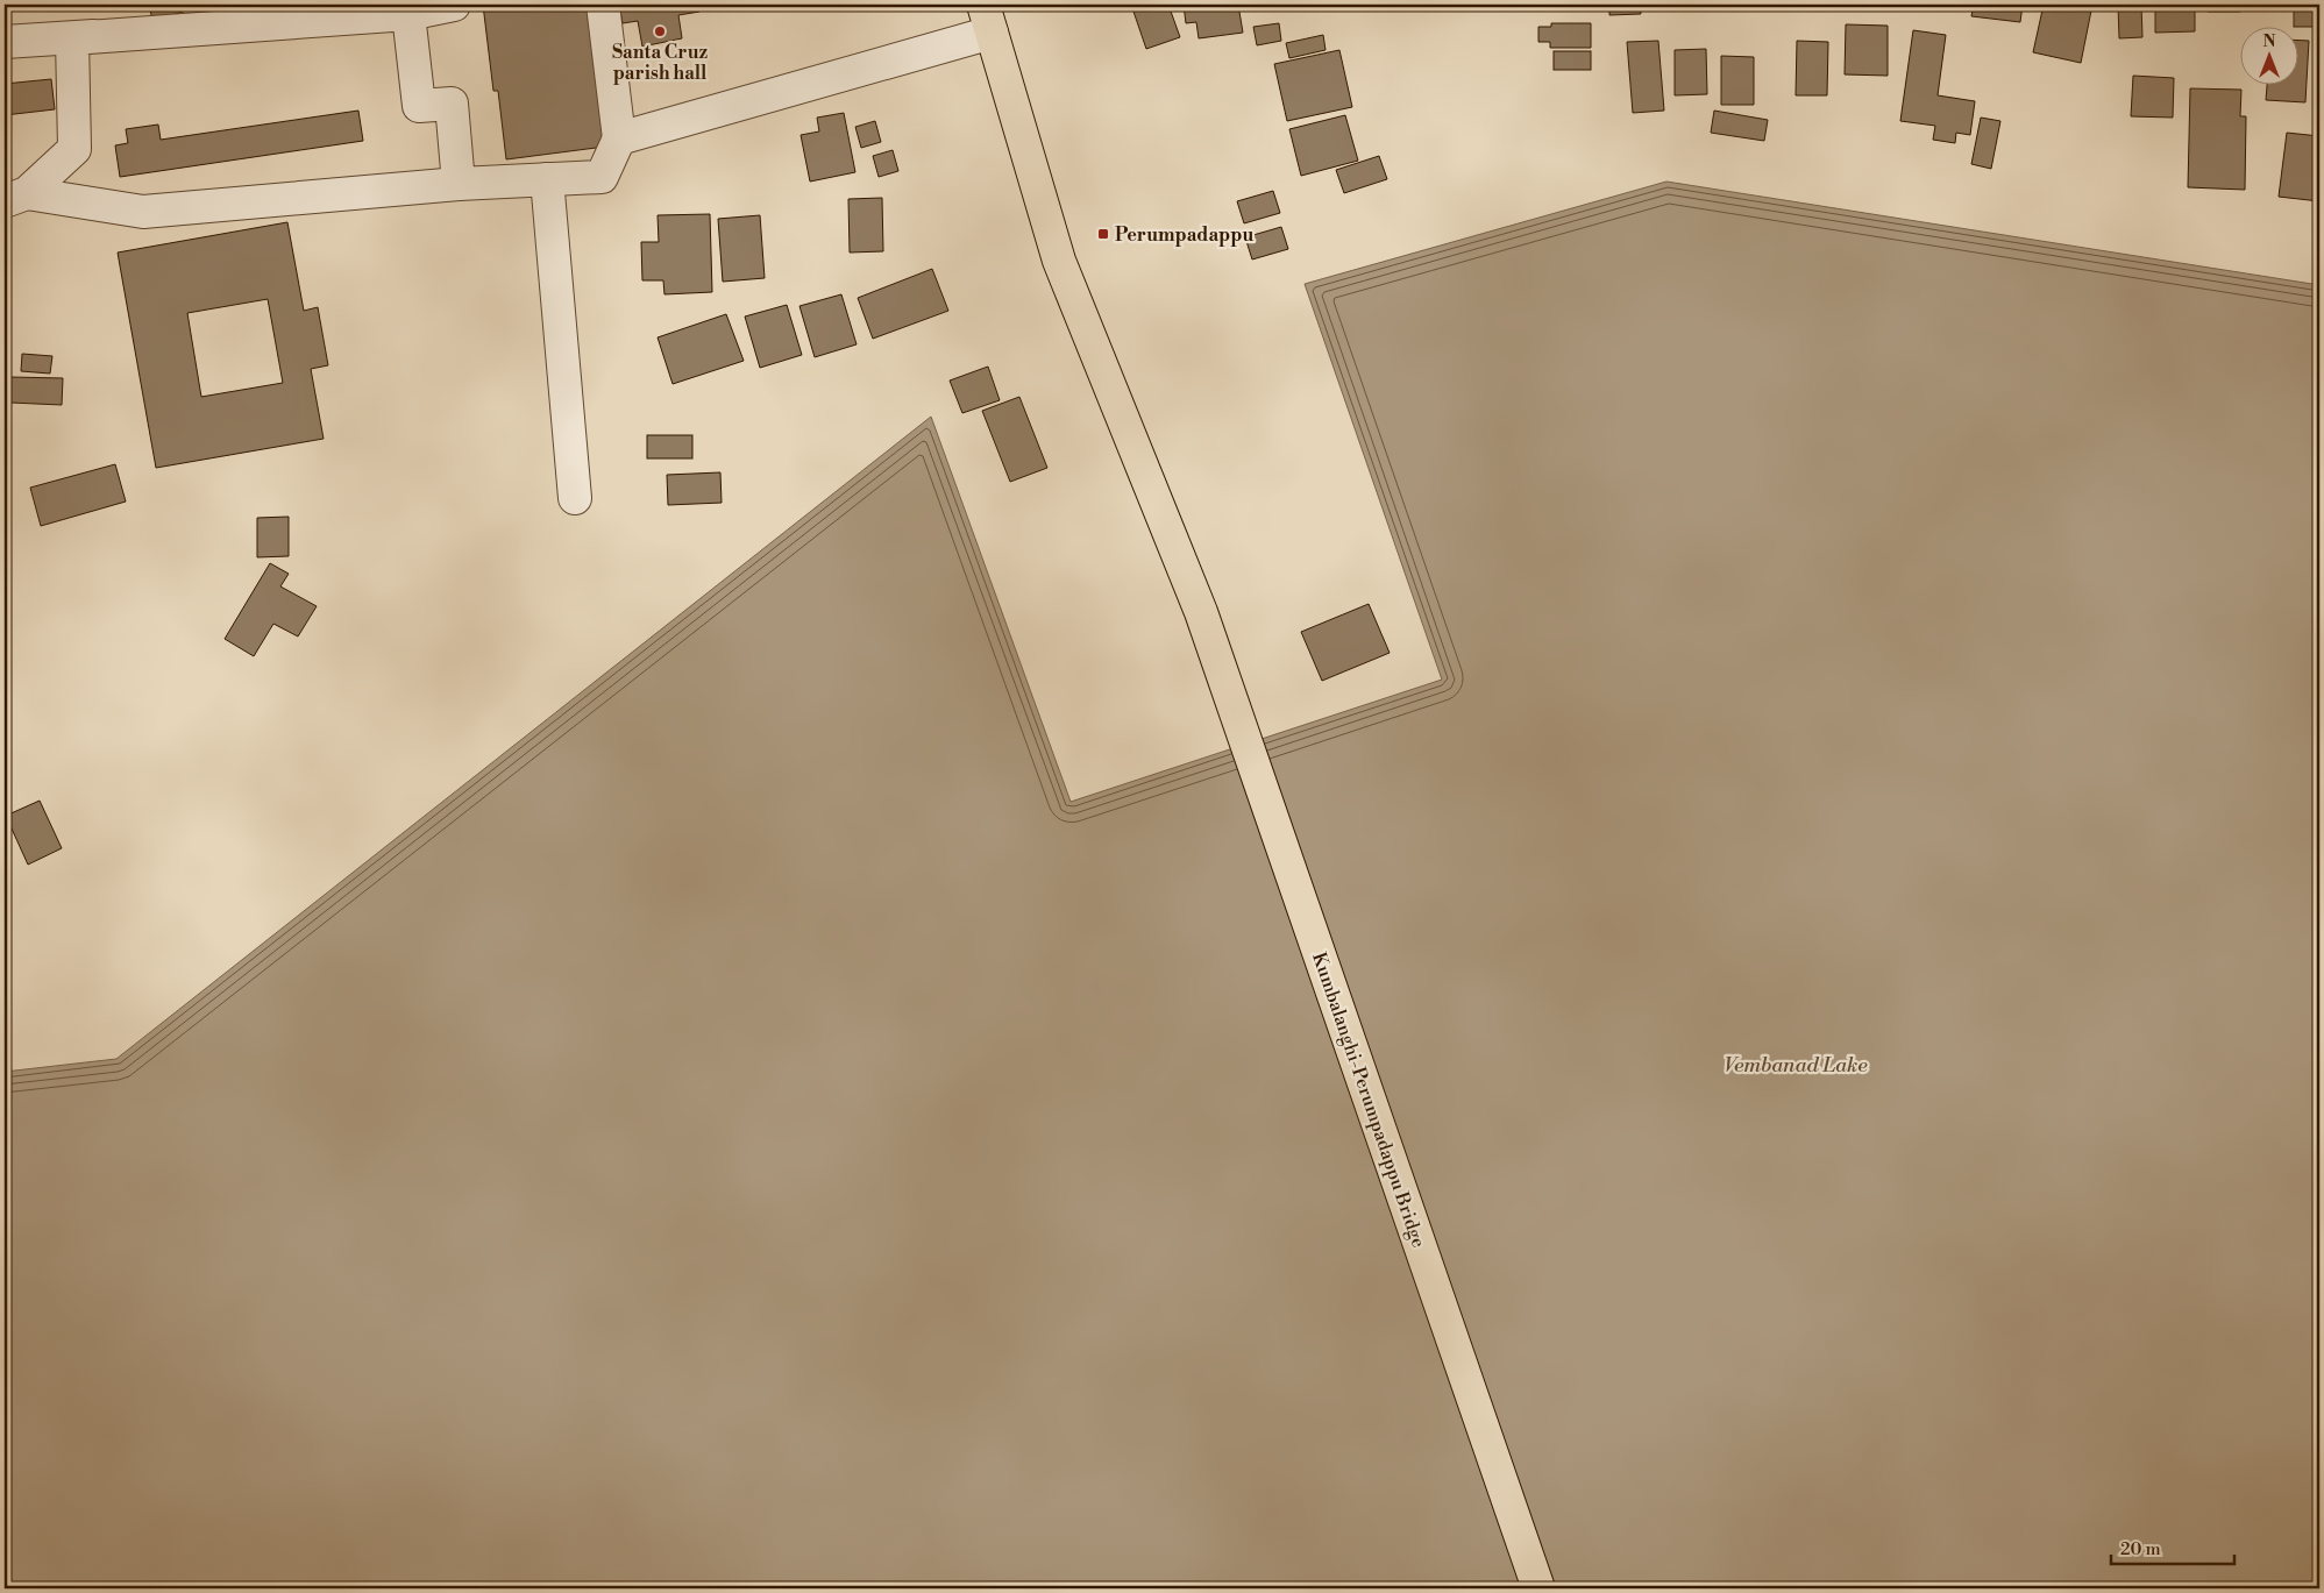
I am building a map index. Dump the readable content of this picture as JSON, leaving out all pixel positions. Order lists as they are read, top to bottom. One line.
{"streets":{"main road":["Kumbalanghi-Perumpadappu Bridge"]},"water":["Vembanad Lake"],"places":{"other":["Santa Cruz parish hall"],"transit":["Perumpadappu"]},"scale_bar":"20 m","north":"top"}
